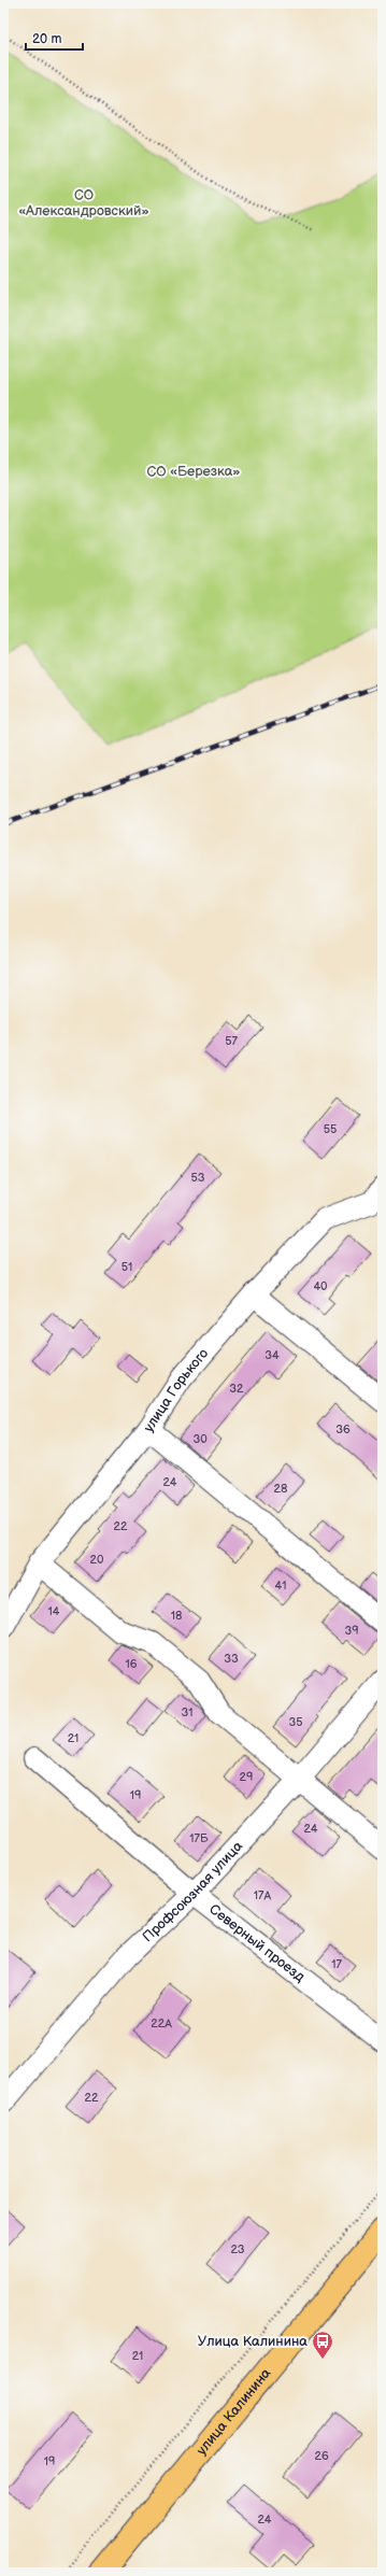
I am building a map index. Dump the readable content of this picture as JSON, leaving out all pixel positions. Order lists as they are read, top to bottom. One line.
{"streets":{"main road":["улица Калинина"],"street":["улица Горького","Профсоюзная улица","Северный проезд"]},"crossings":[["Профсоюзная улица","Северный проезд"]],"parks":["СО «Александровский»","СО «Березка»"],"places":{"bus stop":["Улица Калинина"]},"house_numbers":["57","55","53","51","40","34","32","36","30","24","28","22","20","41","14","18","39","33","16","31","35","21","29","19","24","17Б","17А","17","22А","22","23","21","26","19","24"],"scale_bar":"20 m"}
